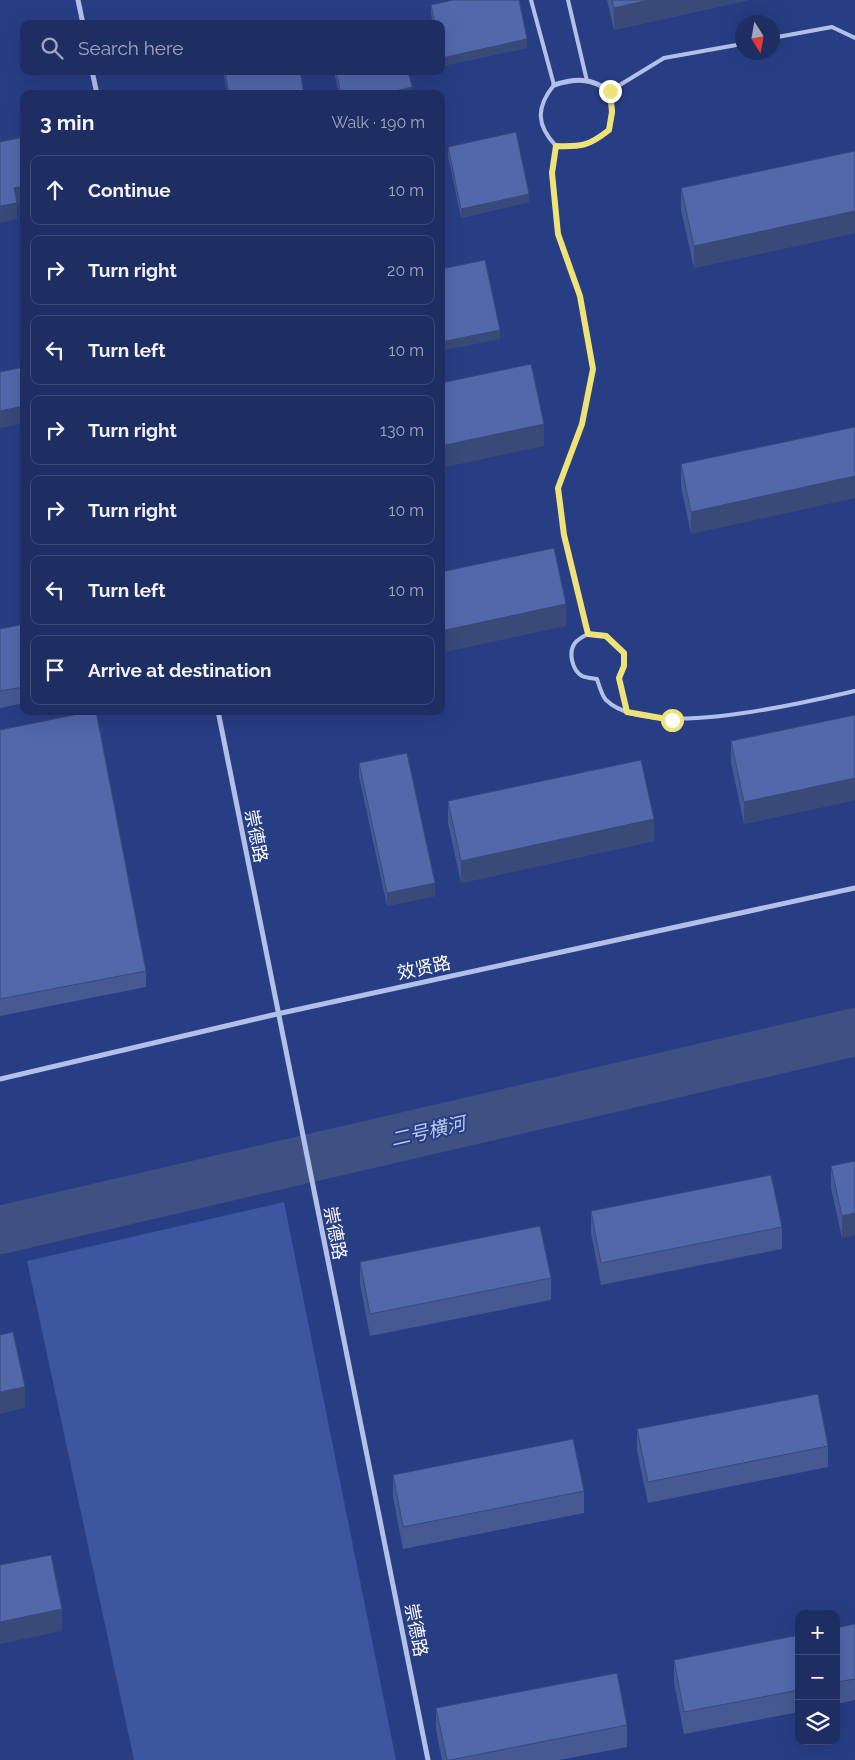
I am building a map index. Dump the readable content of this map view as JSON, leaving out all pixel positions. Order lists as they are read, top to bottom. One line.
{"streets":{"street":["崇德路","效贤路"]},"crossings":[["崇德路","效贤路"]],"water":["二号横河"],"north":"bottom","page":{"search":"Search here","heading":["3 min","Walk · 190 m"],"list":[["Continue","10 m"],["Turn right","20 m"],["Turn left","10 m"],["Turn right","130 m"],["Turn right","10 m"],["Turn left","10 m"],"Arrive at destination"],"map_buttons":["+","−"]}}
